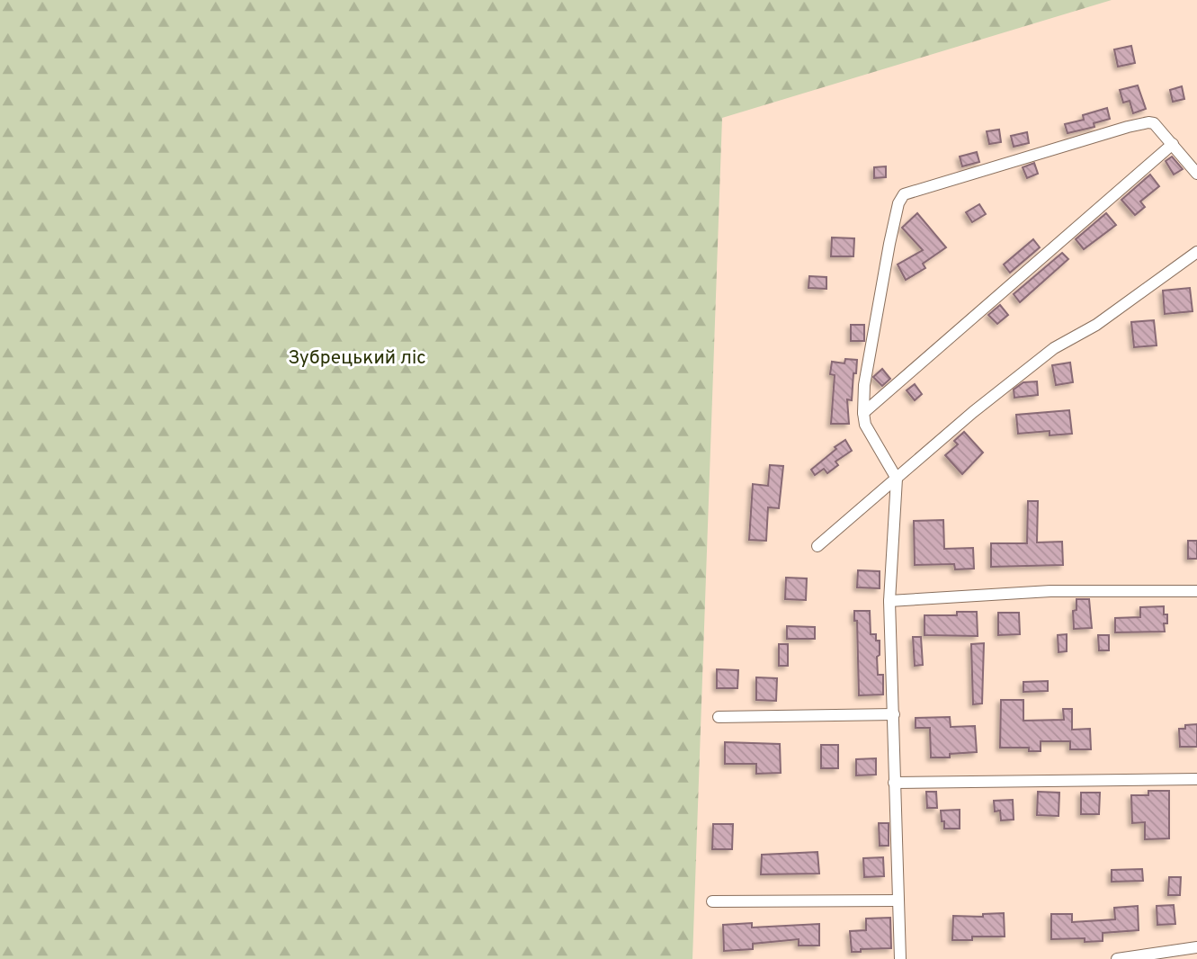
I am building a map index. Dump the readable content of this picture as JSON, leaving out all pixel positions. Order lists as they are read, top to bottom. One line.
{"parks":["Зубрецький ліс"]}
